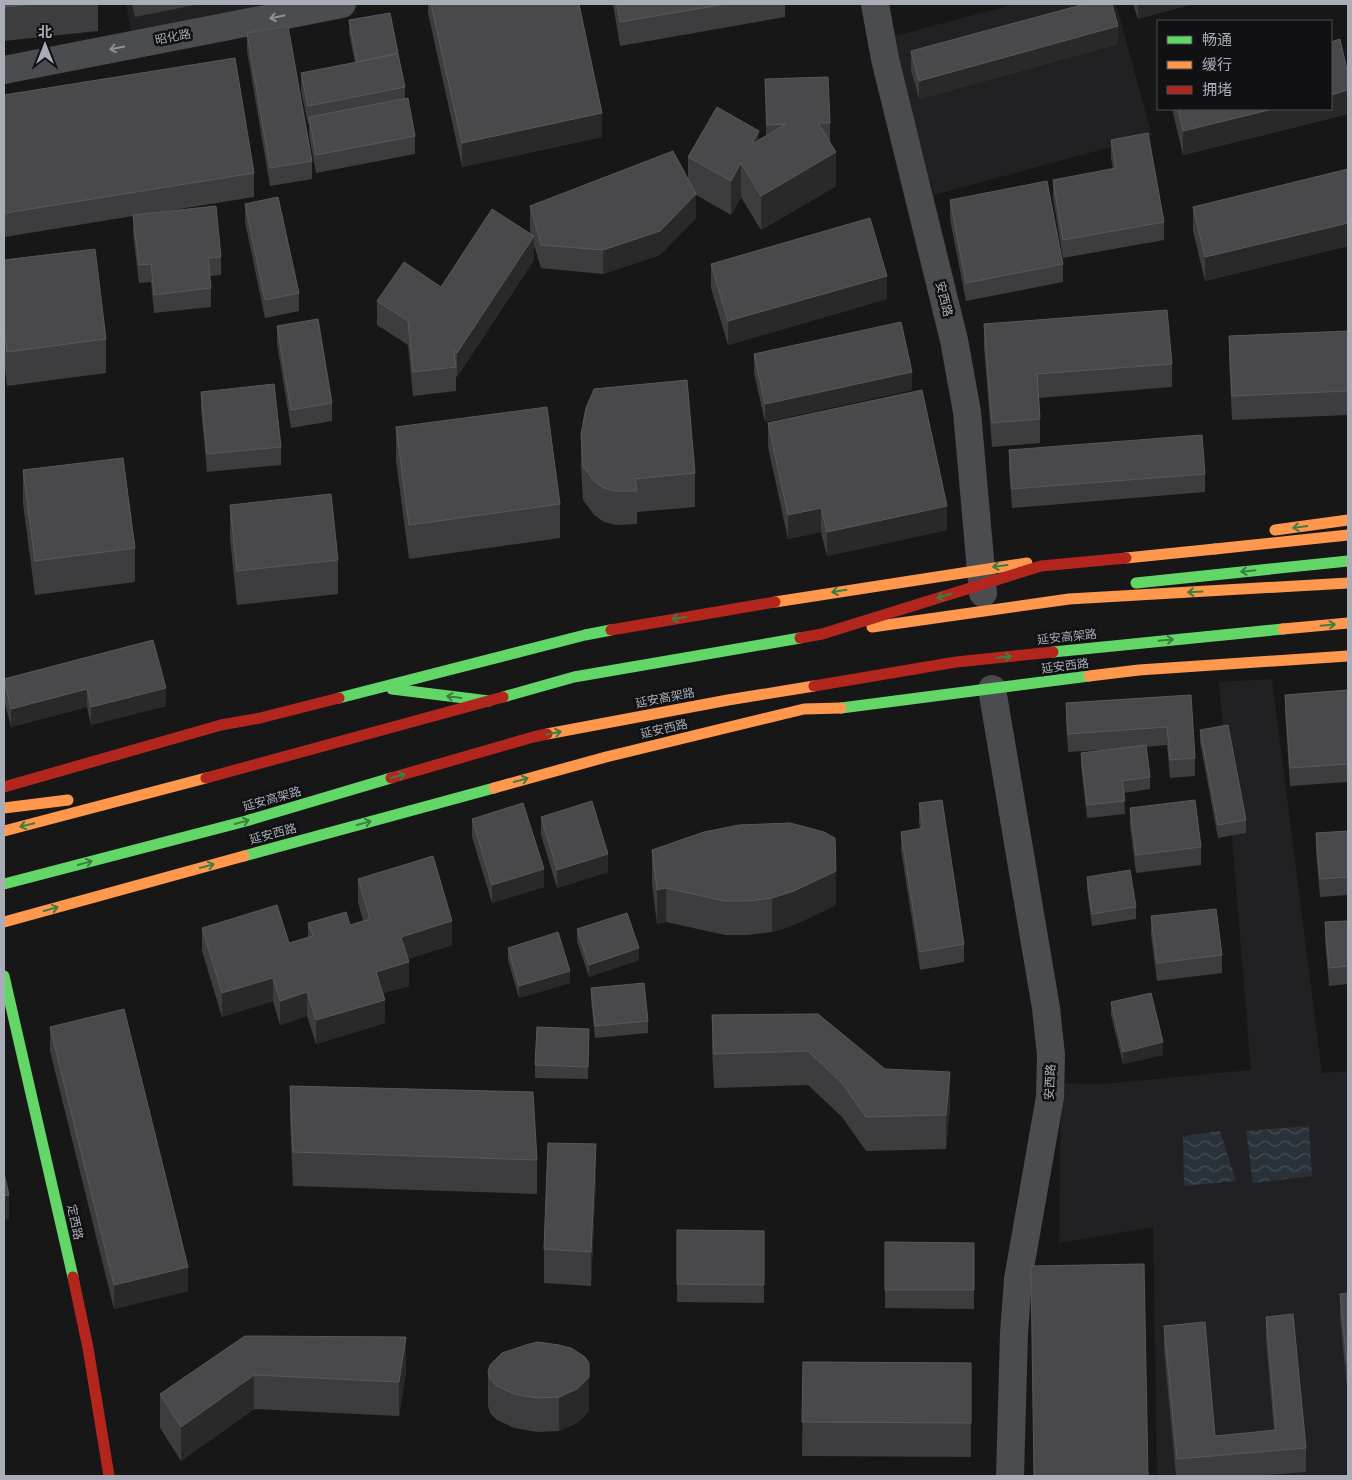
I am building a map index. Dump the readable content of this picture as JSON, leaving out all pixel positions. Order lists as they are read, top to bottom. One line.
{"streets":{"main road":["延安高架路","延安西路","定西路"],"street":["昭化路","安西路"]},"crossings":[["安西路","延安西路"]],"one_way":["昭化路"],"legend":["畅通","缓行","拥堵"],"north":"top"}
